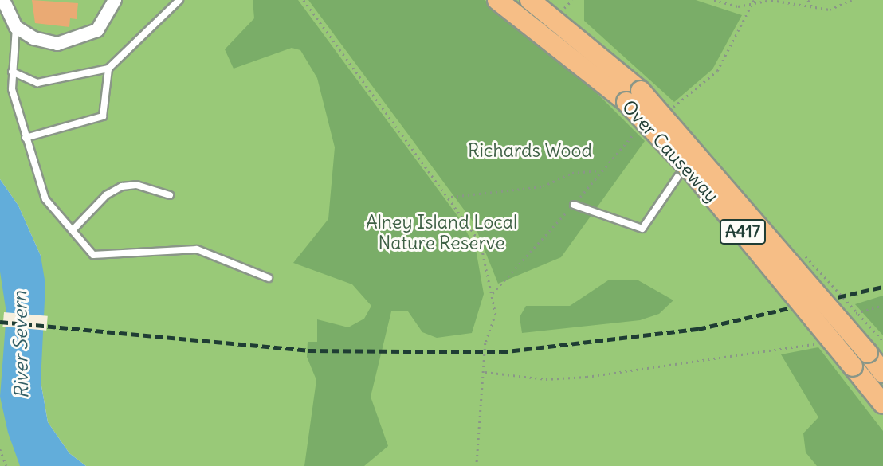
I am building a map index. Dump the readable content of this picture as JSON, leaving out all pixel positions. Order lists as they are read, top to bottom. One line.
{"streets":{"main road":["Over Causeway","A417"]},"water":["River Severn"],"parks":["Richards Wood","Alney Island Local Nature Reserve"]}
